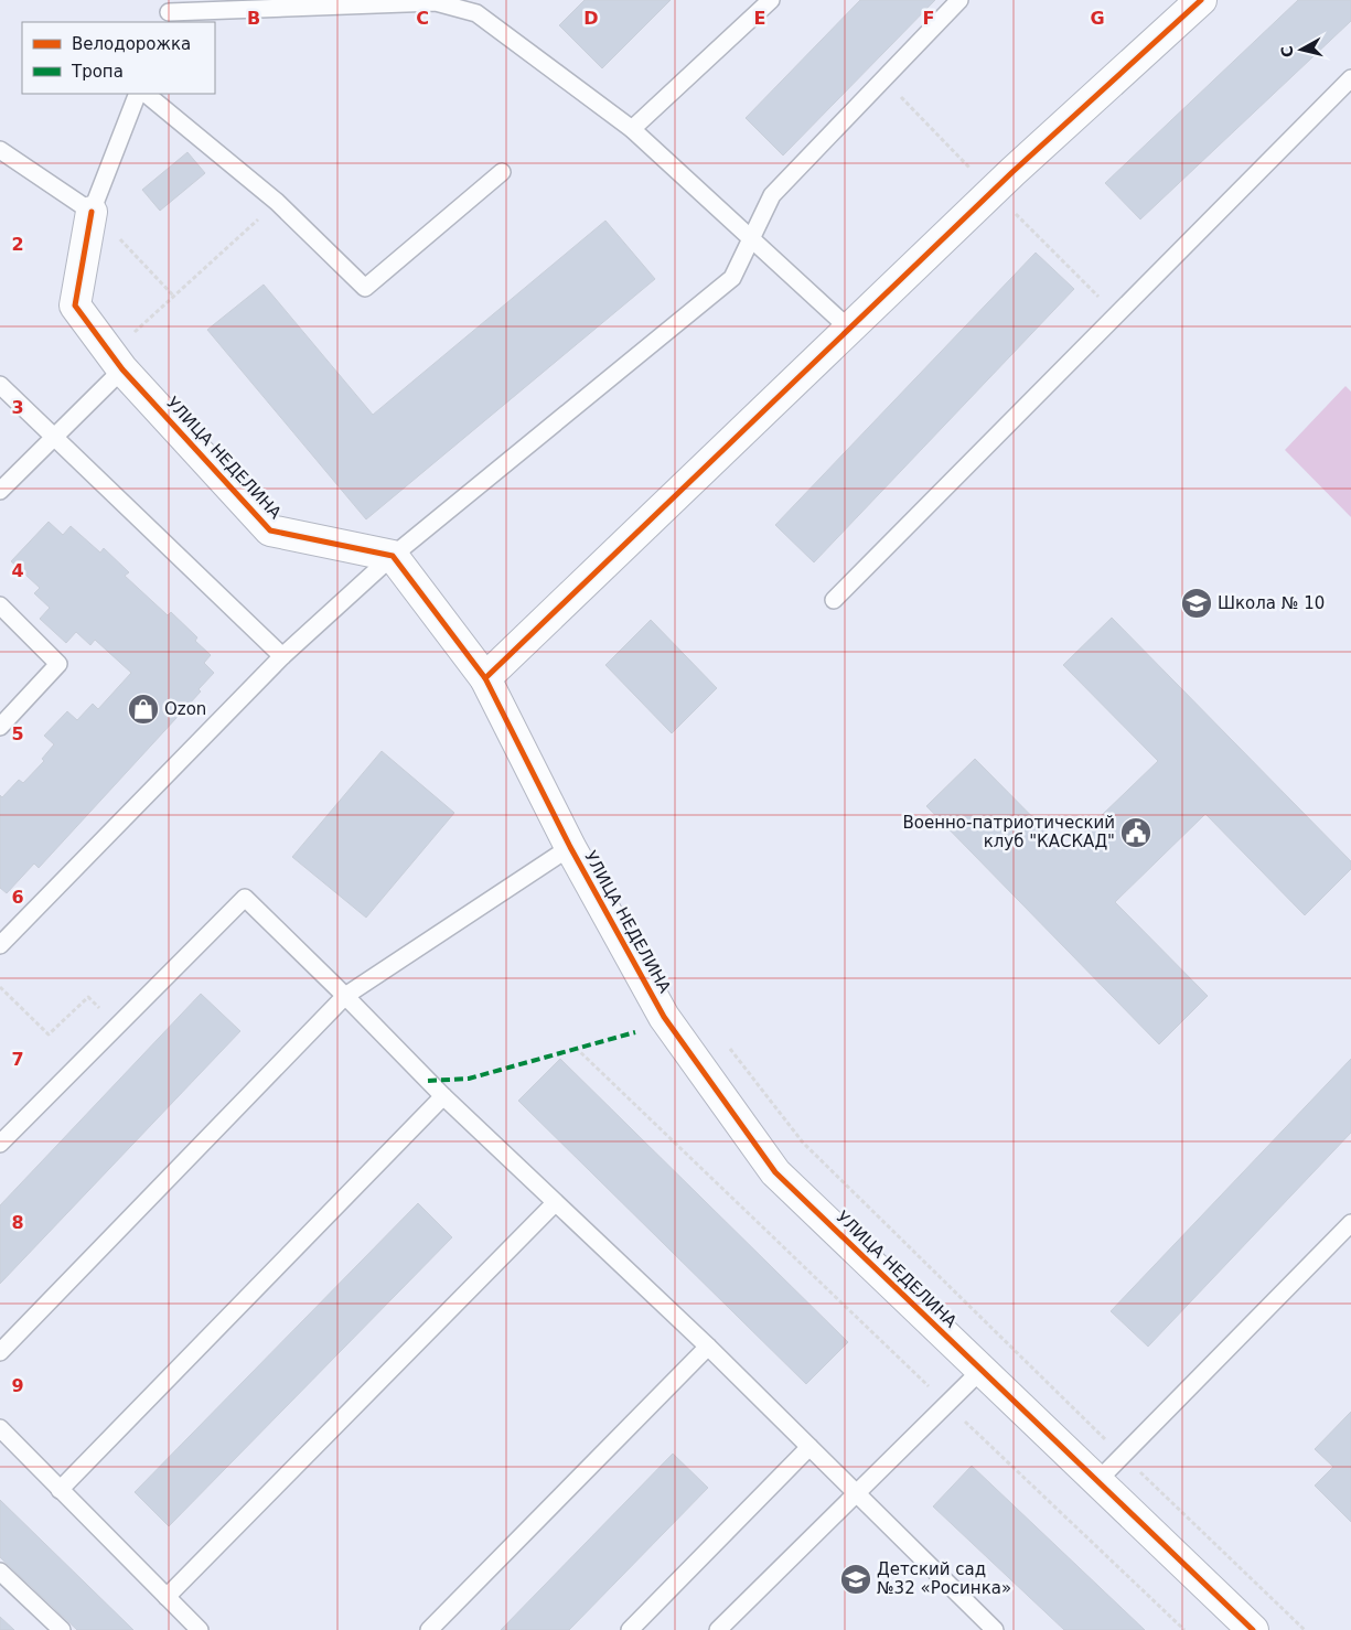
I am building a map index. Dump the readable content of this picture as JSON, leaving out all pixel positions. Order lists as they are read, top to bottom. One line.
{"streets":{"street":["УЛИЦА НЕДЕЛИНА"]},"places":{"school or university":["Школа № 10","Детский сад №32 «Росинка»"],"shop":["Ozon"],"public building":["Военно-патриотический клуб \"КАСКАД\""]},"legend":["Велодорожка","Тропа"],"north":"left","grid":{"columns":["B","C","D","E","F","G"],"rows":["2","3","4","5","6","7","8","9"]}}
